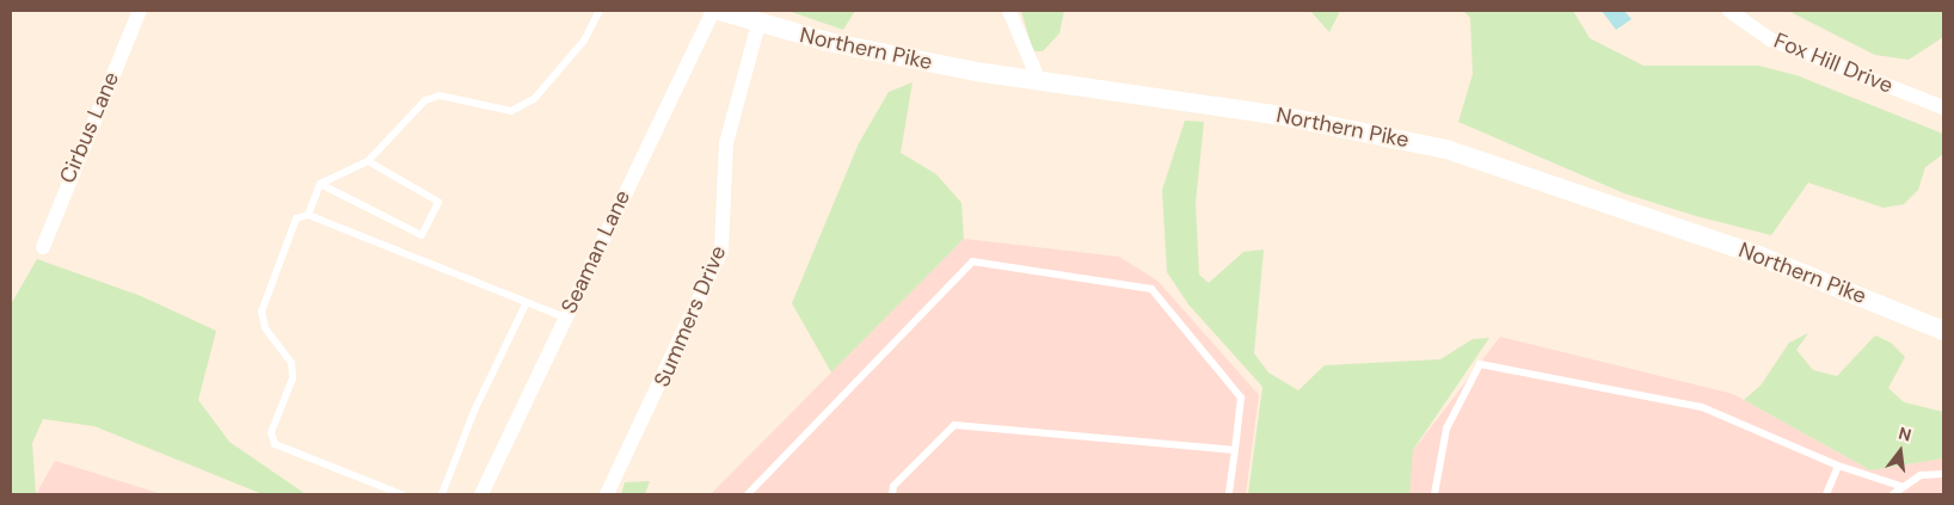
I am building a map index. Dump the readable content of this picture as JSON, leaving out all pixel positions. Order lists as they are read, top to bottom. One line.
{"streets":{"street":["Northern Pike","Fox Hill Drive","Cirbus Lane","Seaman Lane","Summers Drive"]},"crossings":[["Northern Pike","Summers Drive"]],"north":"top"}
